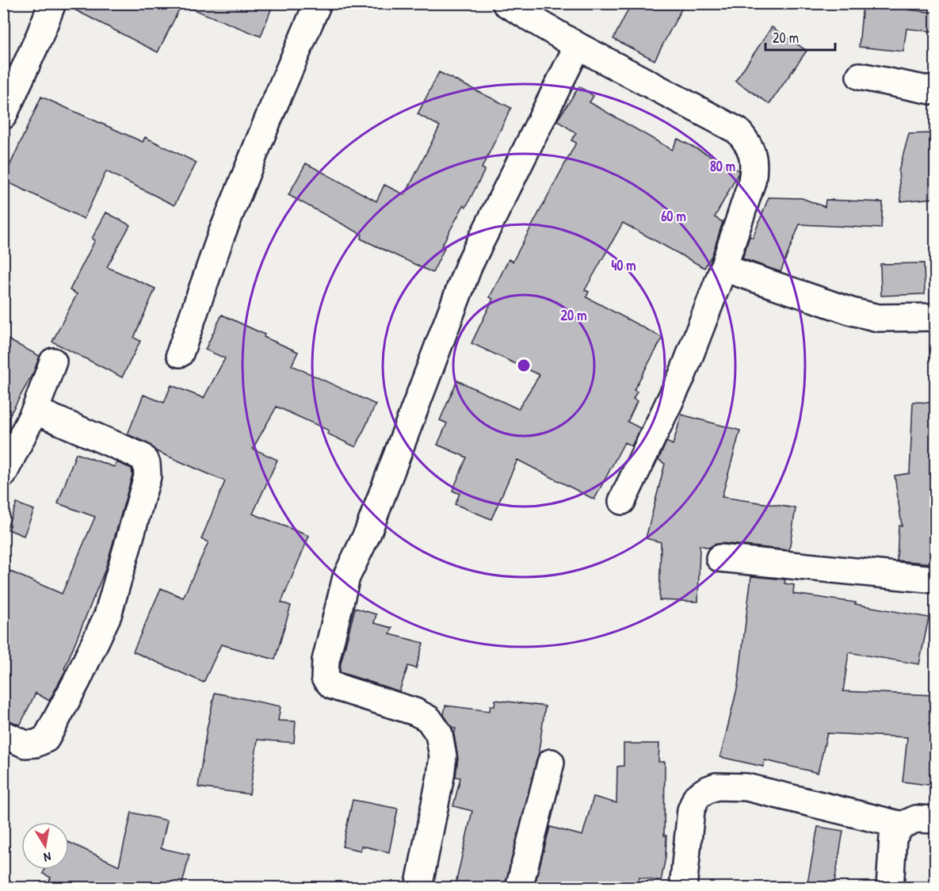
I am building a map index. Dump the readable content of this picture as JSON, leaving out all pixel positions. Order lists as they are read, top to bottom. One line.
{"scale_bar":"20 m","north":"bottom","rings":["80 m","60 m","40 m","20 m"]}
